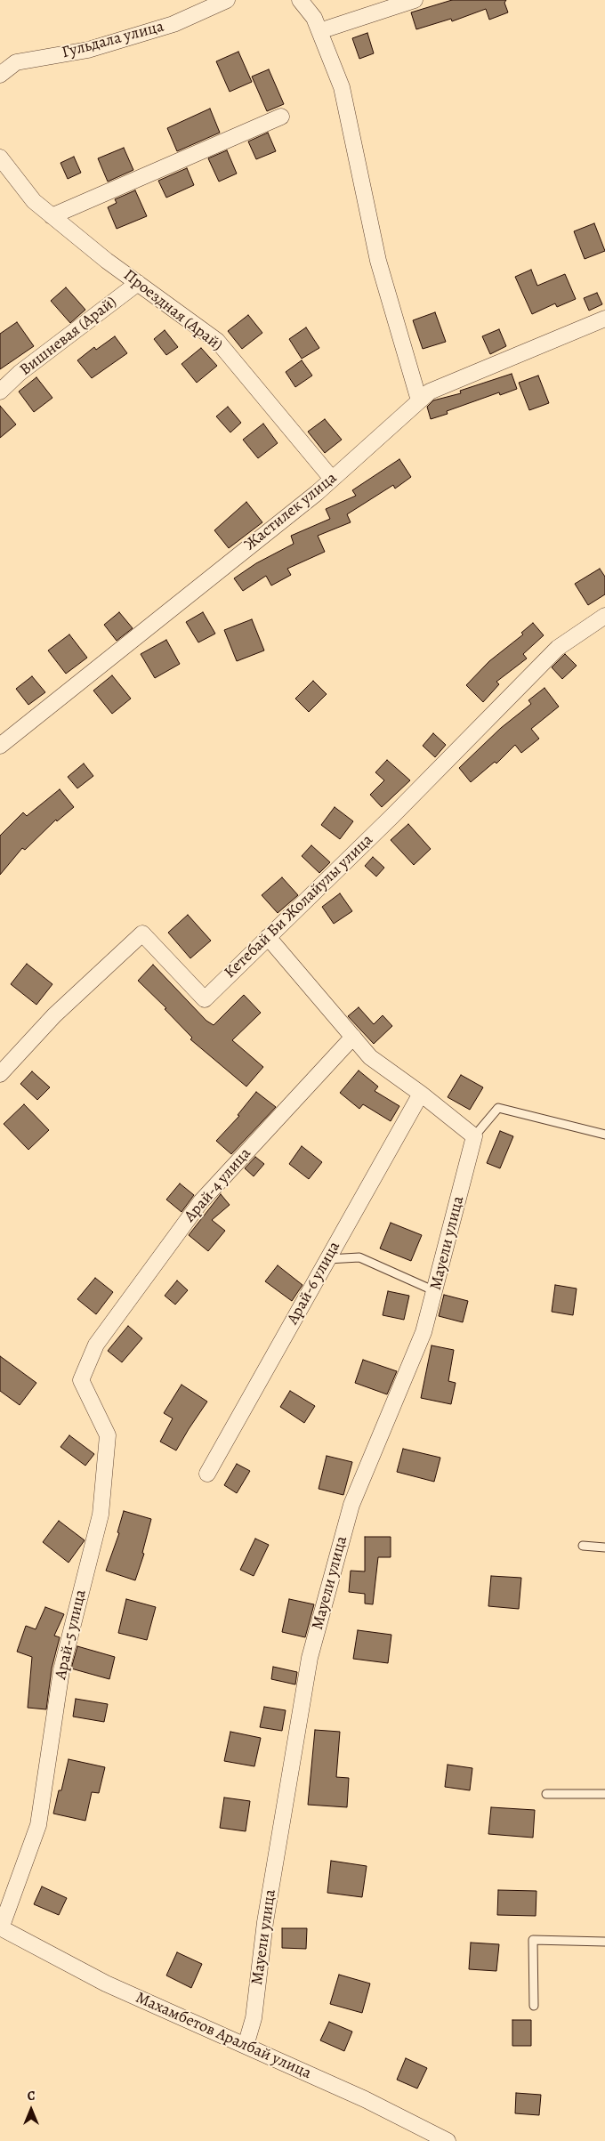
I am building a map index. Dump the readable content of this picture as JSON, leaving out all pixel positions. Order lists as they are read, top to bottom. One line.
{"streets":{"street":["Гульдала улица","Проездная (Арай)","Вишневая (Арай)","Жастилек улица","Кетебай Би Жолайулы улица","Арай-4 улица","Мауели улица","Арай-6 улица","Арай-5 улица","Махамбетов Аралбай улица"]},"crossings":[["Проездная (Арай)","Вишневая (Арай)"],["Проездная (Арай)","Жастилек улица"],["Арай-4 улица","Арай-5 улица"],["Мауели улица","Махамбетов Аралбай улица"],["Арай-5 улица","Махамбетов Аралбай улица"]],"north":"top"}
